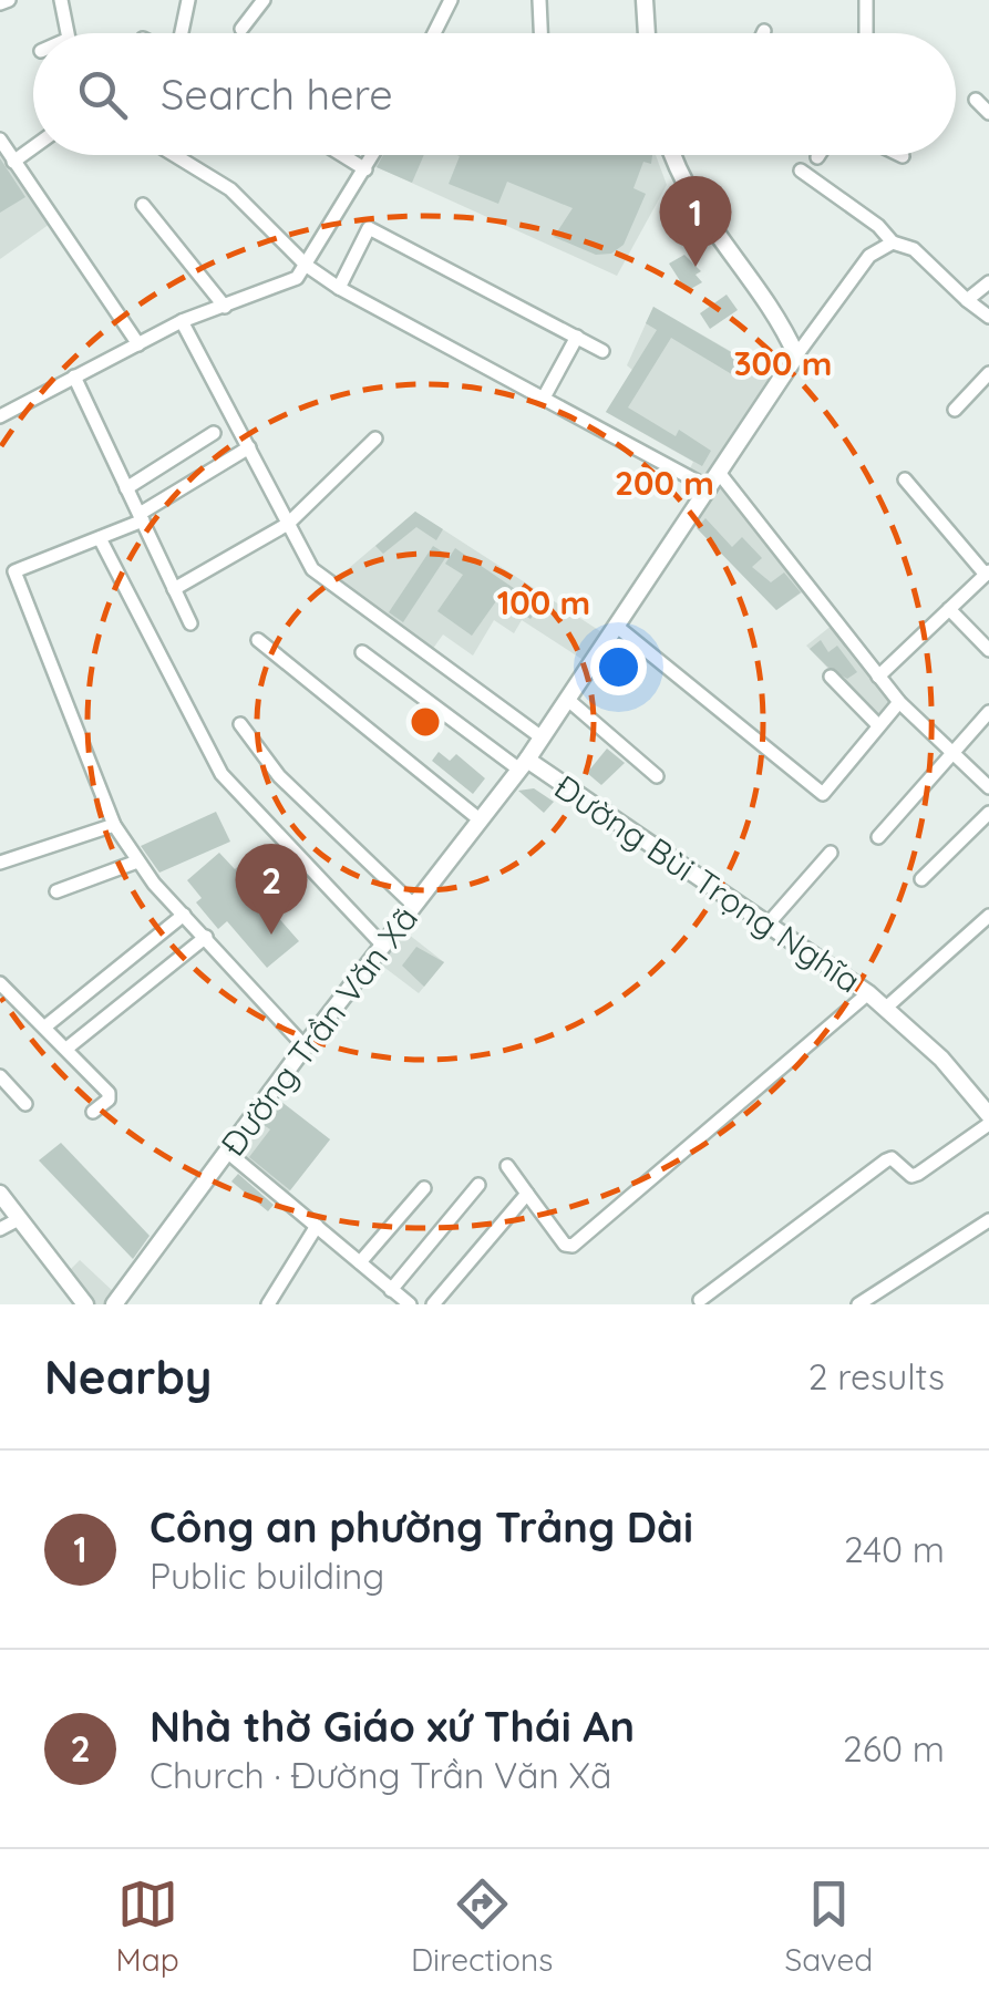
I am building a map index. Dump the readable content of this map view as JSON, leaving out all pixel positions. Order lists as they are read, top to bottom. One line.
{"streets":{"street":["Đường Bùi Trọng Nghĩa","Đường Trần Văn Xã"]},"crossings":[["Đường Bùi Trọng Nghĩa","Đường Trần Văn Xã"]],"page":{"search":"Search here","pins":["1","2"],"heading":["Nearby","2 results"],"list":[{"mark":"1","name":"Công an phường Trảng Dài","note":"Public building","value":"240 m"},{"mark":"2","name":"Nhà thờ Giáo xứ Thái An","note":"Church · Đường Trần Văn Xã","value":"260 m"}],"nav":["Map","Directions","Saved"]},"rings":["300 m","200 m","100 m"]}
